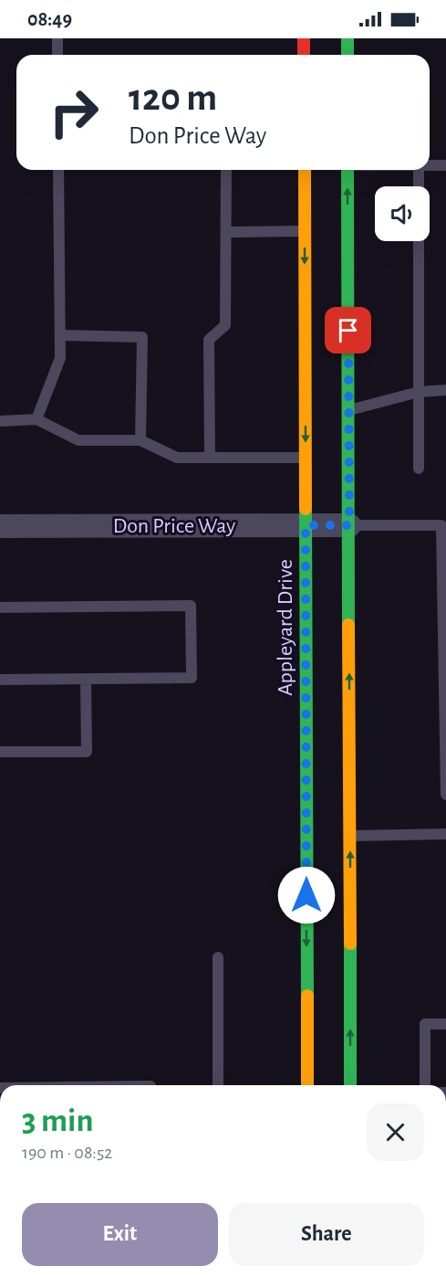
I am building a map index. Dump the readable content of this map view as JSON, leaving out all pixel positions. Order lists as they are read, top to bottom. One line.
{"streets":{"street":["Don Price Way","Appleyard Drive"]},"crossings":[["Don Price Way","Appleyard Drive"]],"page":{"status":"08:49","turn":["120 m","Don Price Way"],"heading":["3 min","190 m · 08:52"],"buttons":["Exit","Share"]}}
